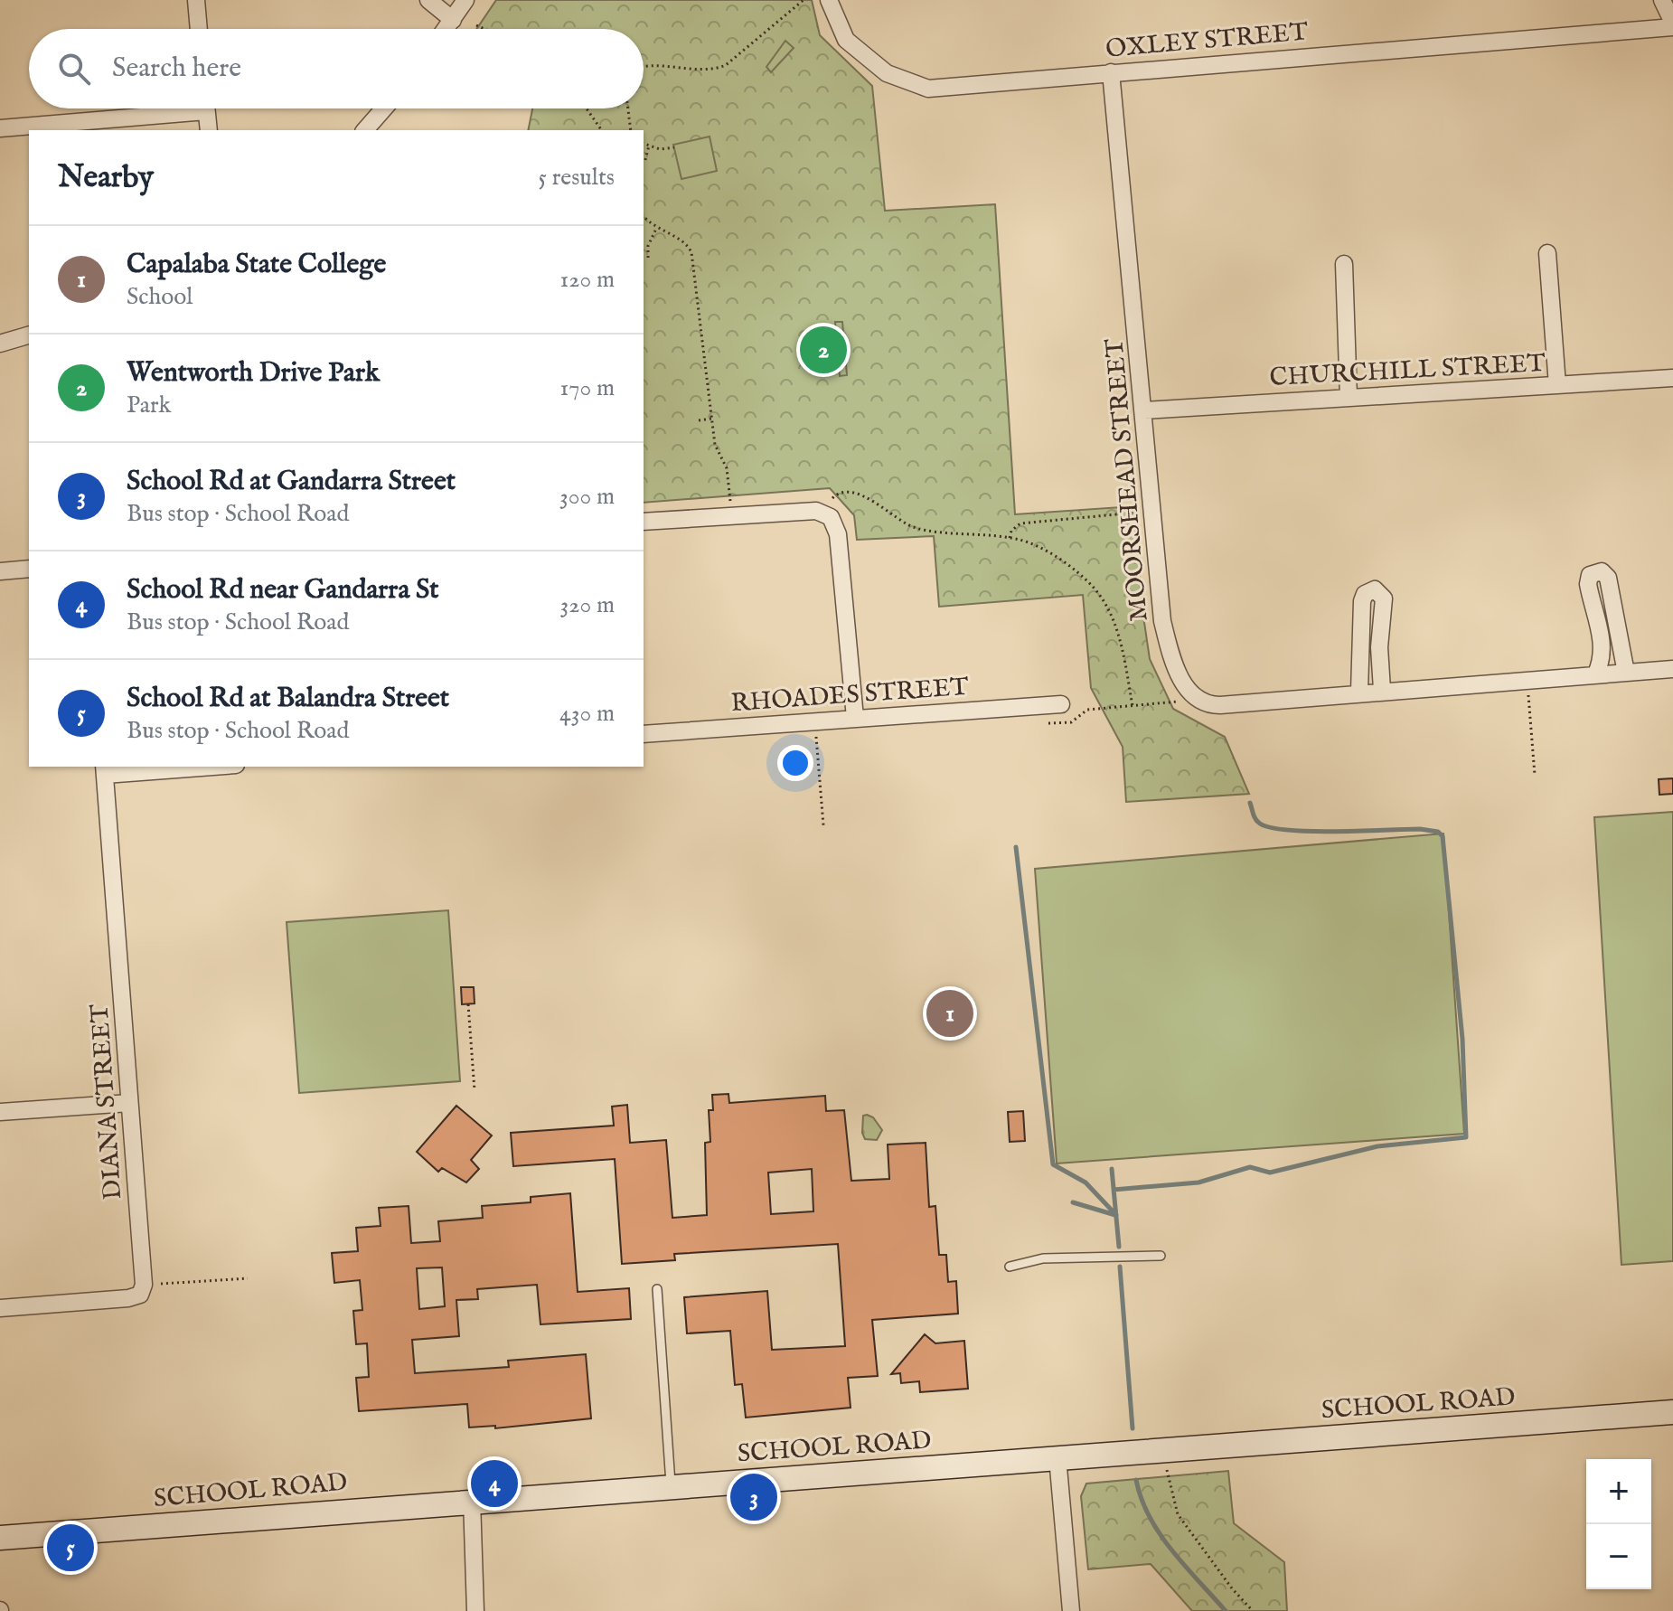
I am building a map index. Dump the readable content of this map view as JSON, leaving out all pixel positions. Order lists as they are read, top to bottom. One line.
{"streets":{"street":["OXLEY STREET","CHURCHILL STREET","MOORSHEAD STREET","RHOADES STREET","DIANA STREET","SCHOOL ROAD"]},"crossings":[["OXLEY STREET","MOORSHEAD STREET"],["CHURCHILL STREET","MOORSHEAD STREET"]],"page":{"search":"Search here","heading":["Nearby","5 results"],"list":[{"mark":"1","name":"Capalaba State College","note":"School","value":"120 m"},{"mark":"2","name":"Wentworth Drive Park","note":"Park","value":"170 m"},{"mark":"3","name":"School Rd at Gandarra Street","note":"Bus stop · School Road","value":"300 m"},{"mark":"4","name":"School Rd near Gandarra St","note":"Bus stop · School Road","value":"320 m"},{"mark":"5","name":"School Rd at Balandra Street","note":"Bus stop · School Road","value":"430 m"}],"pins":["2","1","4","3","5"],"map_buttons":["+","−"]}}
